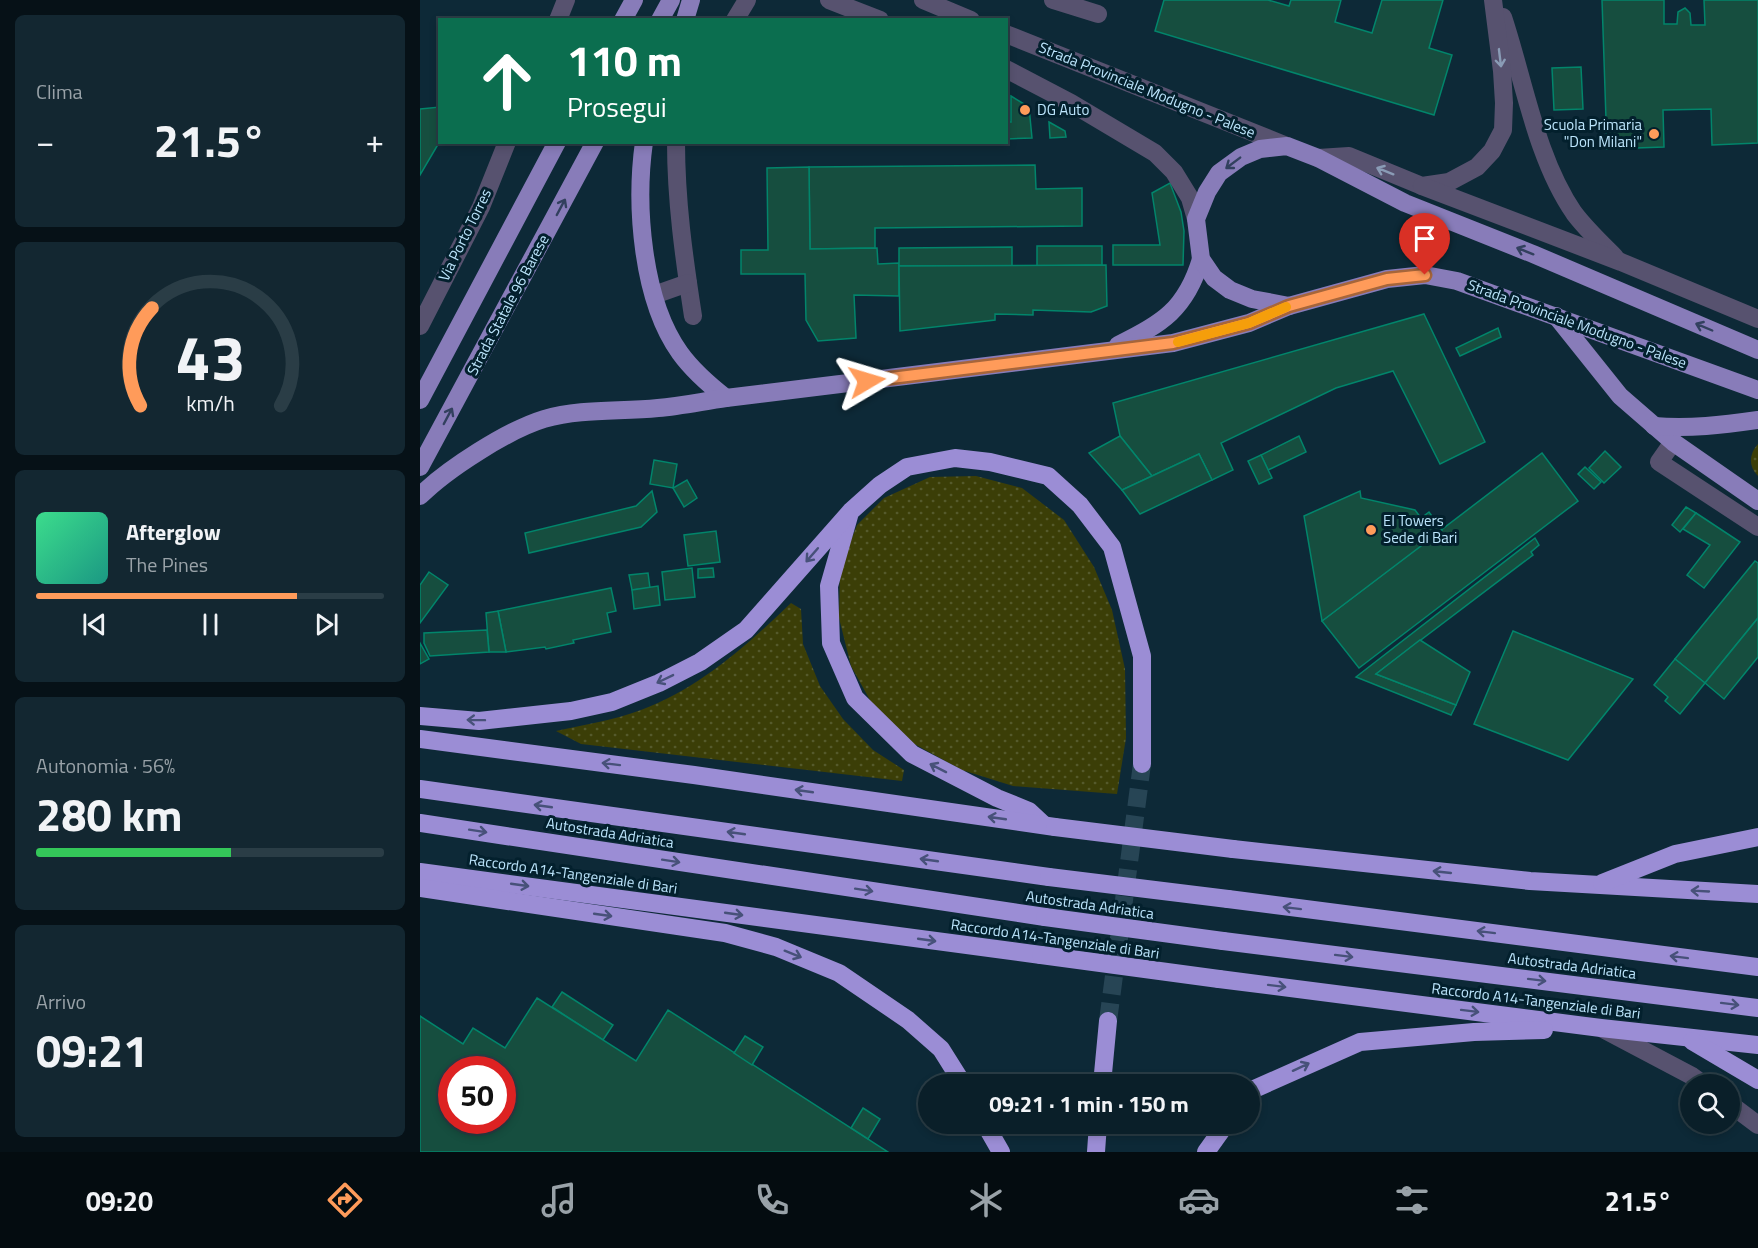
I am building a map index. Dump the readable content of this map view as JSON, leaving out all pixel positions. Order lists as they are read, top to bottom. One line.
{"streets":{"highway":["Autostrada Adriatica","Raccordo A14-Tangenziale di Bari"],"main road":["Strada Provinciale Modugno - Palese","Strada Statale 96 Barese"],"street":["Via Porto Torres"]},"places":["DG Auto","Scuola Primaria \"Don Milani\"","EI Towers Sede di Bari"],"page":{"tile":["Clima",["Autonomia · 56%","280 km"],["Arrivo","09:21"]],"turn":["110 m","Prosegui"],"heat":["−","21.5°","+"],"song":["Afterglow","The Pines"],"limit":"50","trip":"09:21 · 1 min · 150 m","tabs":["09:20","21.5°"],"gauge":["43","km/h"]}}
